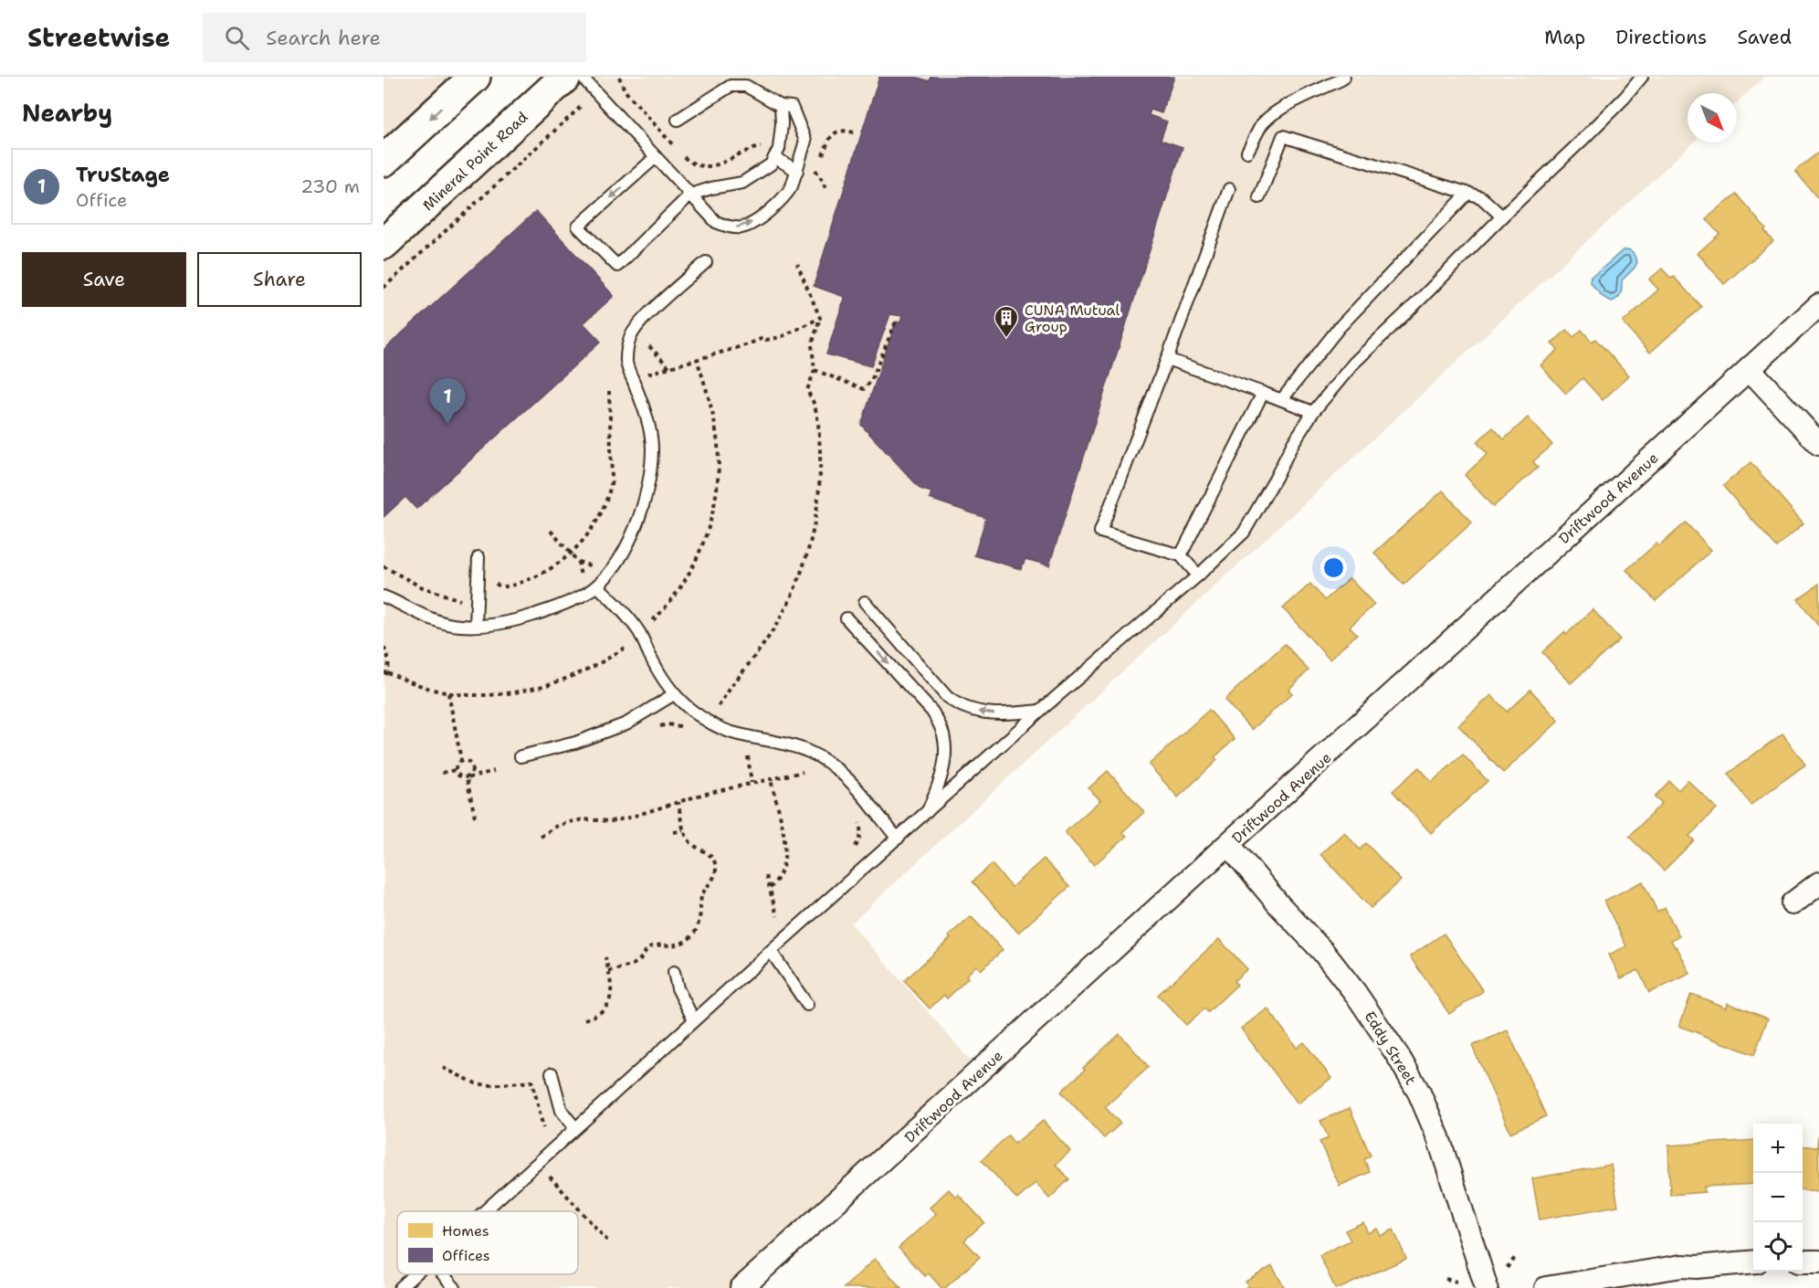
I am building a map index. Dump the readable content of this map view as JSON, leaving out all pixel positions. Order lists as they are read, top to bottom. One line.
{"streets":{"main road":["Mineral Point Road"],"street":["Driftwood Avenue","Eddy Street"]},"crossings":[["Driftwood Avenue","Eddy Street"]],"places":{"building":["CUNA Mutual Group"]},"legend":["Homes","Offices"],"north":"bottom right","page":{"header":"Streetwise","search":"Search here","nav":["Map","Directions","Saved"],"heading":"Nearby","list":[{"mark":"1","name":"TruStage","note":"Office","value":"230 m"}],"buttons":["Save","Share"],"pins":"1","map_buttons":["+","−"]}}
